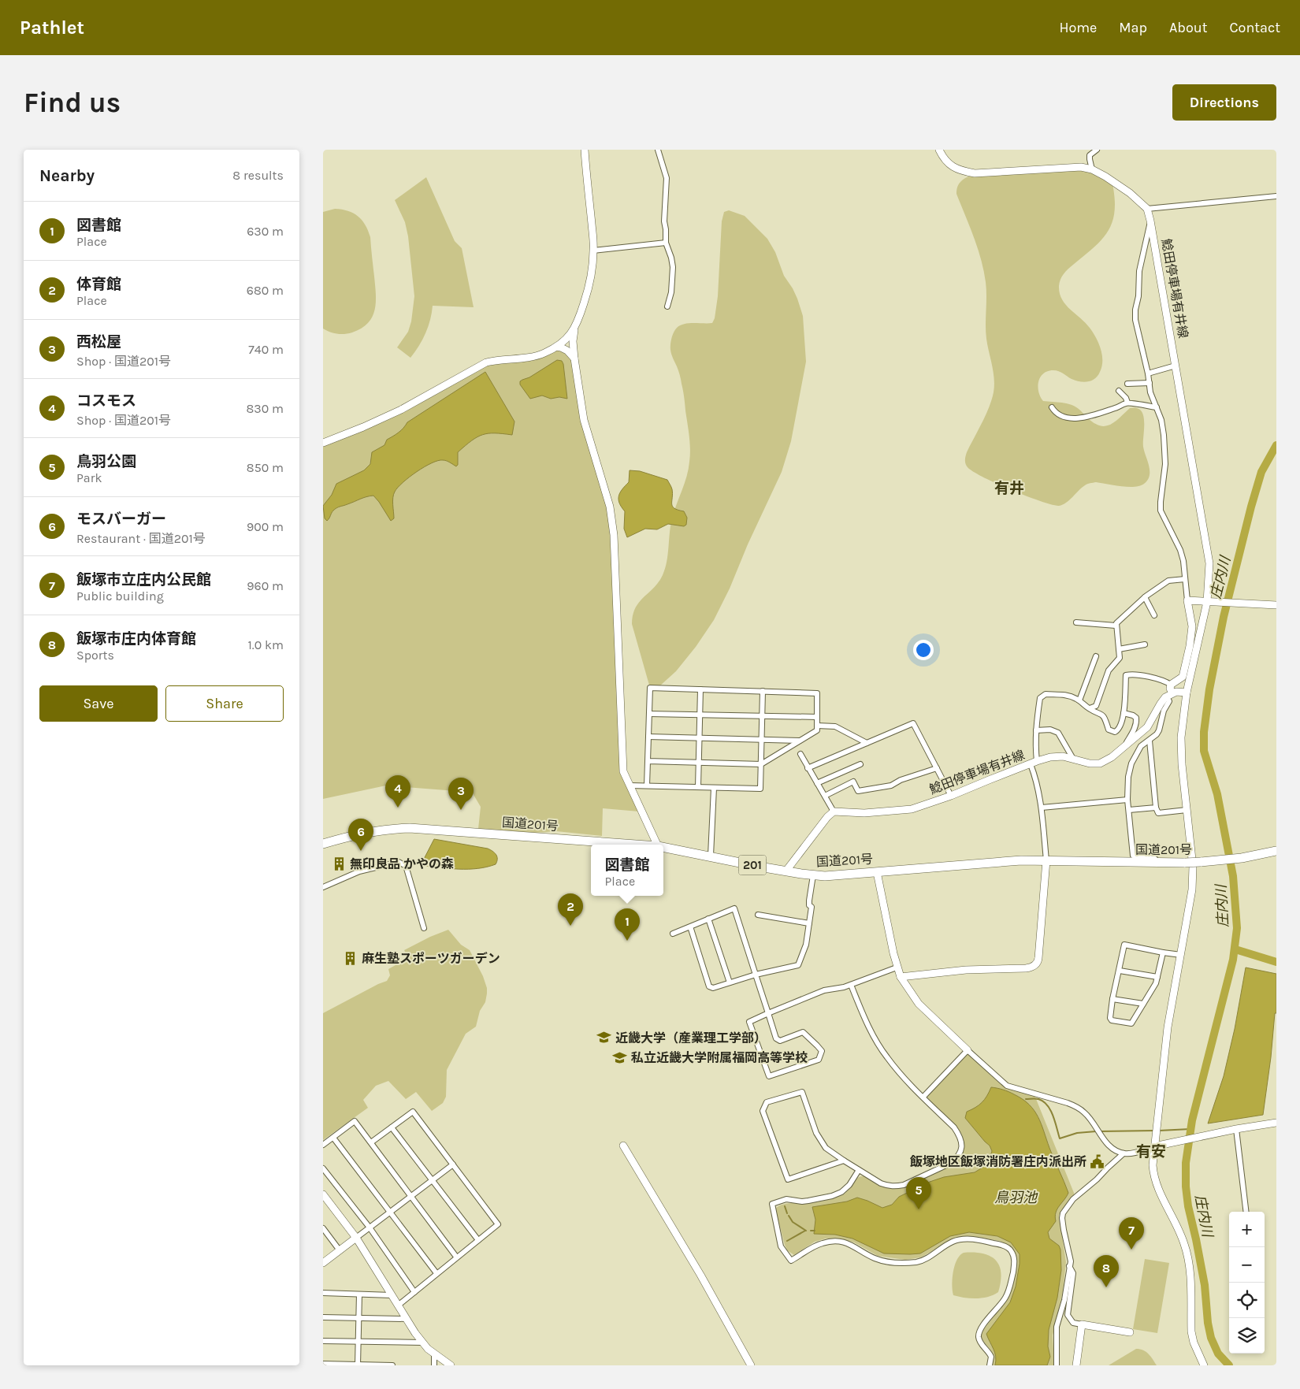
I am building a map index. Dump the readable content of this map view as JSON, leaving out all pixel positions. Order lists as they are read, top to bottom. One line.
{"streets":{"highway":["国道201号","201"],"street":["鯰田停車場有井線"]},"districts":["有井","有安"],"water":["庄内川","鳥羽池"],"places":{"building":["無印良品 かやの森","麻生塾スポーツガーデン"],"school or university":["近畿大学（産業理工学部）","私立近畿大学附属福岡高等学校"],"public building":["飯塚地区飯塚消防署庄内派出所"]},"page":{"header":"Pathlet","nav":["Home","Map","About","Contact"],"buttons":["Directions",["Save","Share"]],"title":"Find us","heading":["Nearby","8 results"],"list":[{"mark":"1","name":"図書館","note":"Place","value":"630 m"},{"mark":"2","name":"体育館","note":"Place","value":"680 m"},{"mark":"3","name":"西松屋","note":"Shop · 国道201号","value":"740 m"},{"mark":"4","name":"コスモス","note":"Shop · 国道201号","value":"830 m"},{"mark":"5","name":"鳥羽公園","note":"Park","value":"850 m"},{"mark":"6","name":"モスバーガー","note":"Restaurant · 国道201号","value":"900 m"},{"mark":"7","name":"飯塚市立庄内公民館","note":"Public building","value":"960 m"},{"mark":"8","name":"飯塚市庄内体育館","note":"Sports","value":"1.0 km"}],"pins":["4","3","6","2","1","5","7","8"],"popup":["図書館","Place"],"map_buttons":["+","−"]}}
